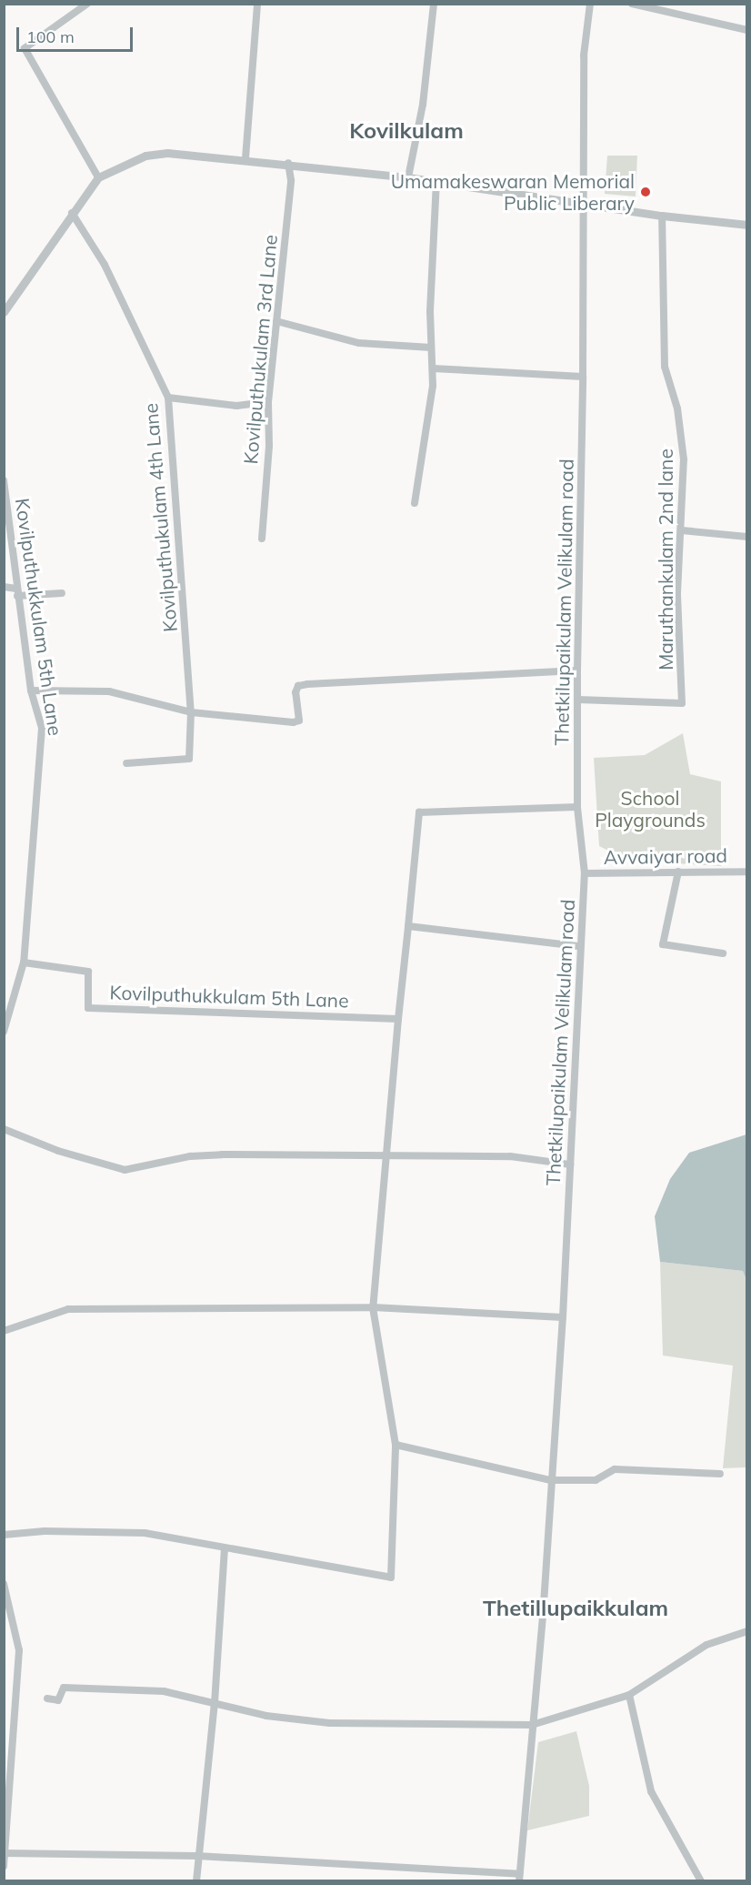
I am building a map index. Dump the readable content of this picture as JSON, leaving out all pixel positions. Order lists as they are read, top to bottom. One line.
{"streets":{"street":["Kovilputhukulam 3rd Lane","Kovilputhukulam 4th Lane","Maruthankulam 2nd lane","Thetkilupaikulam Velikulam road","Kovilputhukkulam 5th Lane","Avvaiyar road"]},"crossings":[["Maruthankulam 2nd lane","Thetkilupaikulam Velikulam road"],["Thetkilupaikulam Velikulam road","Avvaiyar road"]],"districts":["Kovilkulam","Thetillupaikkulam"],"parks":["School Playgrounds"],"places":["Umamakeswaran Memorial Public Liberary"],"scale_bar":"100 m"}
